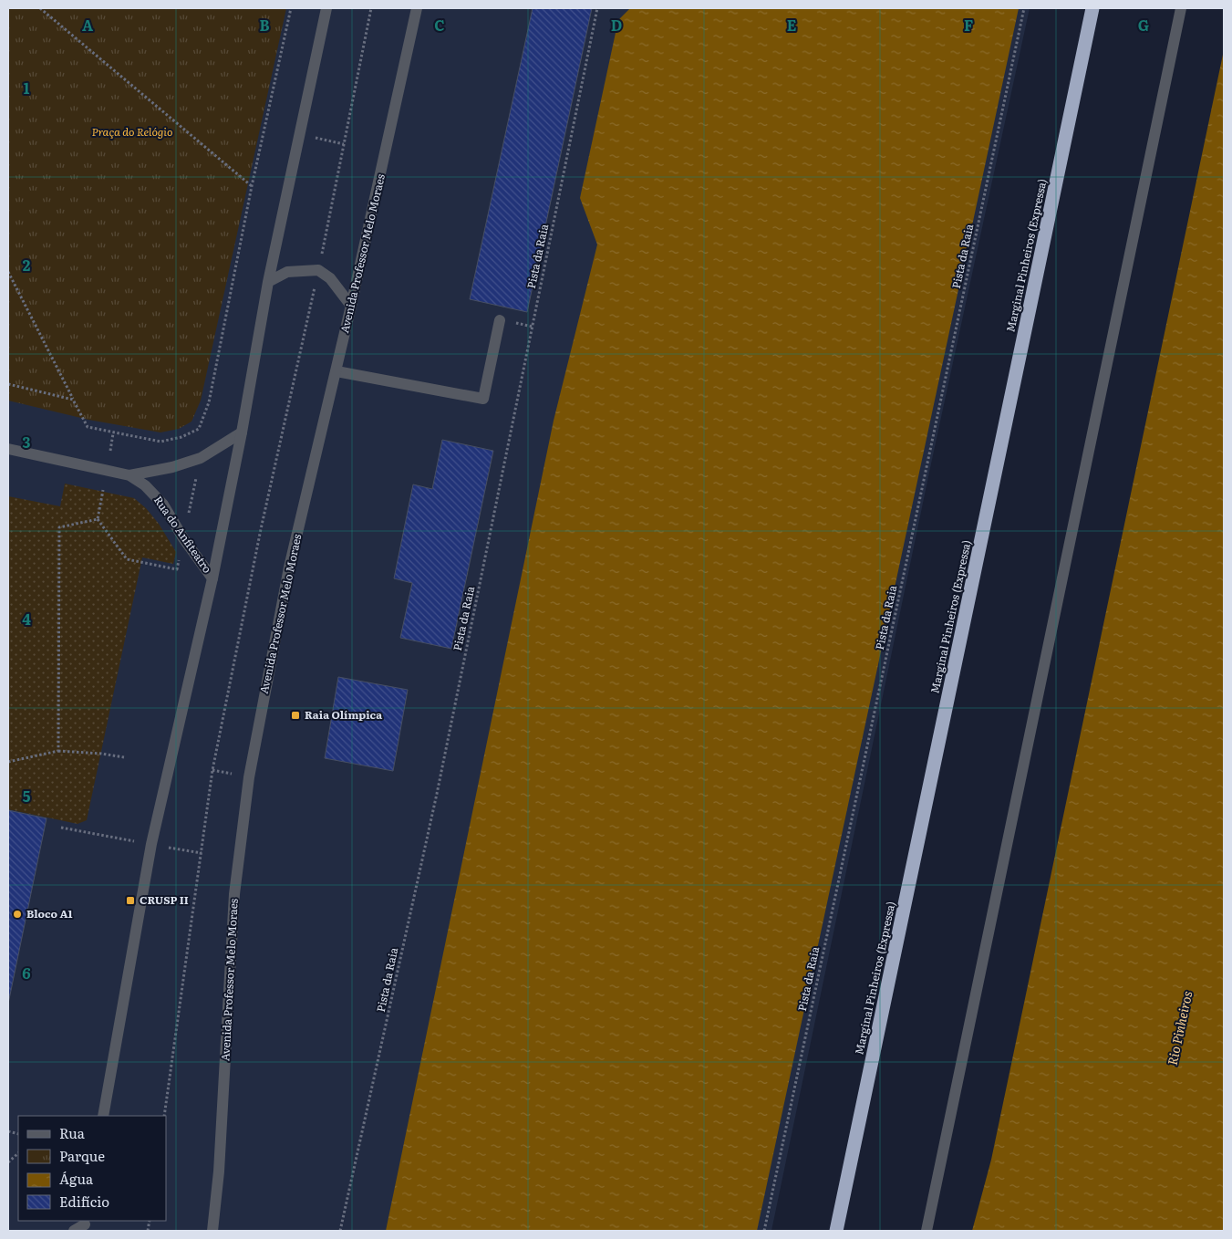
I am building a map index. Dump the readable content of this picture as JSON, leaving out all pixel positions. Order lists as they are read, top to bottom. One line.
{"streets":{"highway":["Marginal Pinheiros (Expressa)"],"street":["Avenida Professor Melo Moraes","Rua do Anfiteatro"],"path":["Pista da Raia"]},"water":["Rio Pinheiros"],"parks":["Praça do Relógio"],"places":{"transit":["Raia Olímpica","CRUSP II"],"other":["Bloco A1"]},"legend":["Rua","Parque","Água","Edifício"],"grid":{"columns":["A","B","C","D","E","F","G"],"rows":["1","2","3","4","5","6"]}}
